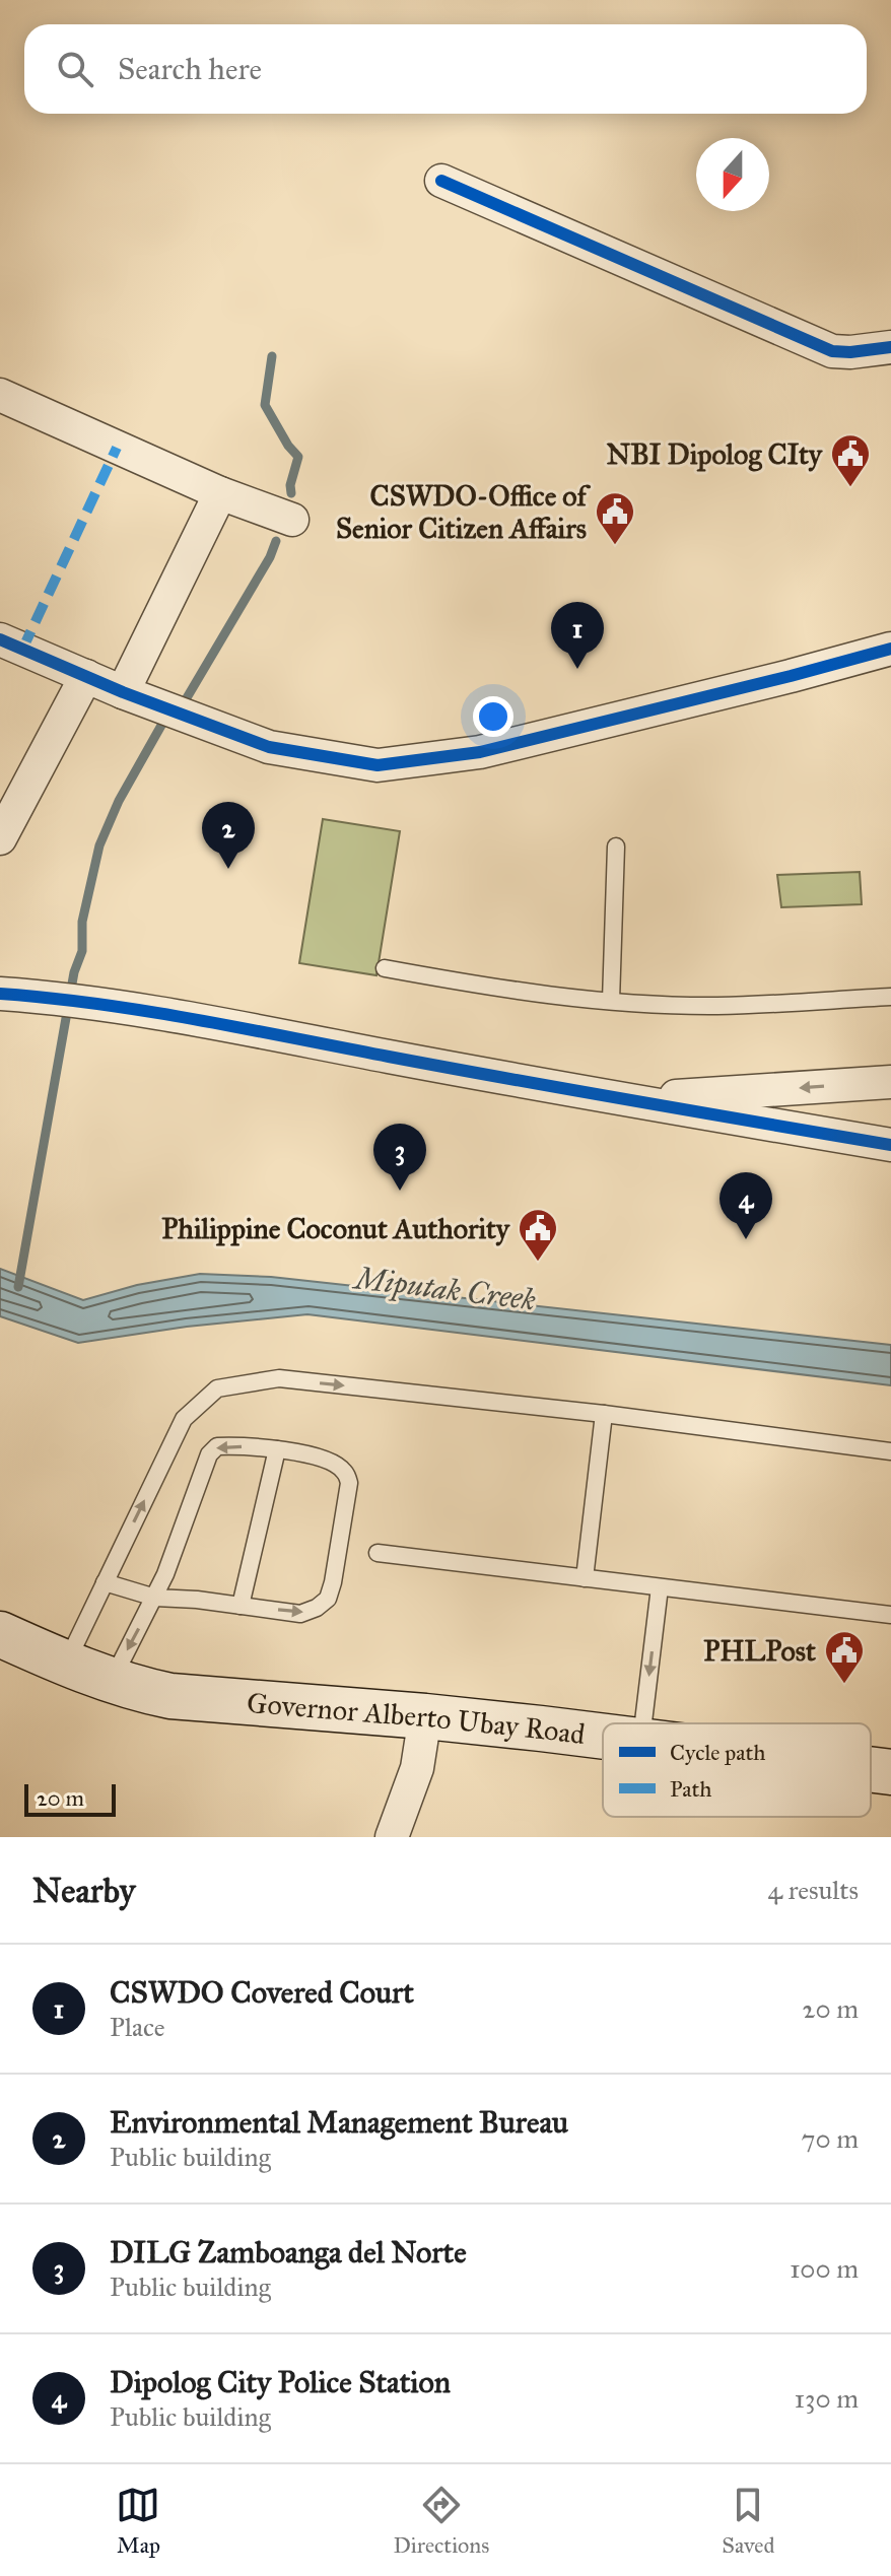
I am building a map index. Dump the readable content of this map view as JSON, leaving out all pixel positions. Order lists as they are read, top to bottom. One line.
{"streets":{"main road":["Governor Alberto Ubay Road"]},"water":["Miputak Creek"],"places":{"public building":["NBI Dipolog CIty","CSWDO-Office of Senior Citizen Affairs","Philippine Coconut Authority","PHLPost"]},"legend":["Cycle path","Path"],"scale_bar":"20 m","north":"bottom","page":{"search":"Search here","pins":["1","2","3","4"],"scale":"20 m","heading":["Nearby","4 results"],"list":[{"mark":"1","name":"CSWDO Covered Court","note":"Place","value":"20 m"},{"mark":"2","name":"Environmental Management Bureau","note":"Public building","value":"70 m"},{"mark":"3","name":"DILG Zamboanga del Norte","note":"Public building","value":"100 m"},{"mark":"4","name":"Dipolog City Police Station","note":"Public building","value":"130 m"}],"nav":["Map","Directions","Saved"]}}
